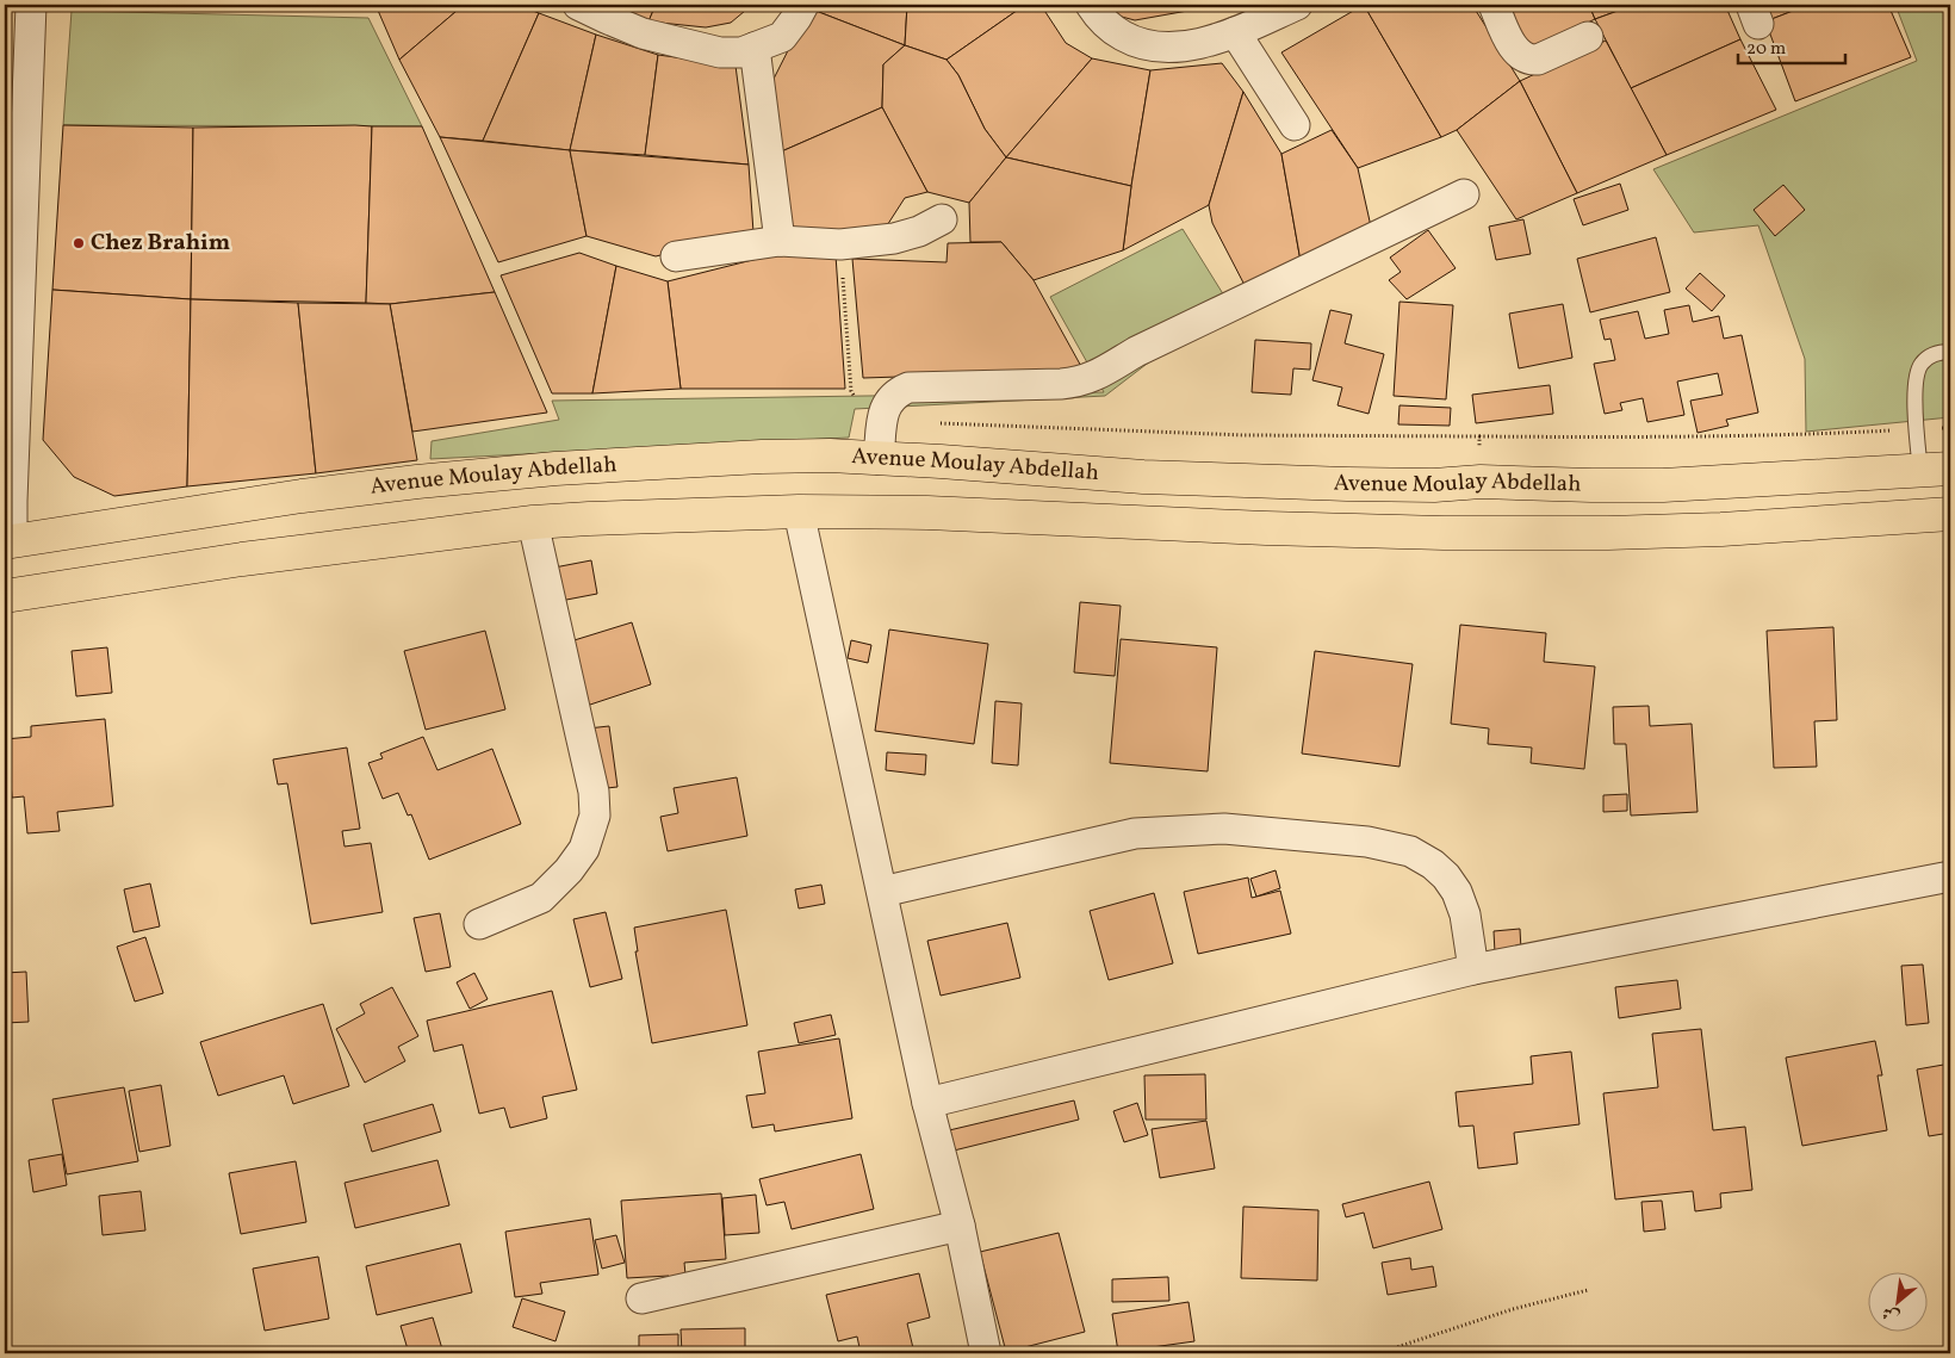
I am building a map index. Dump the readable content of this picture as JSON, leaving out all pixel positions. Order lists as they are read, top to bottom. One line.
{"streets":{"main road":["Avenue Moulay Abdellah"]},"places":["Chez Brahim"],"scale_bar":"20 m","north":"bottom left"}
